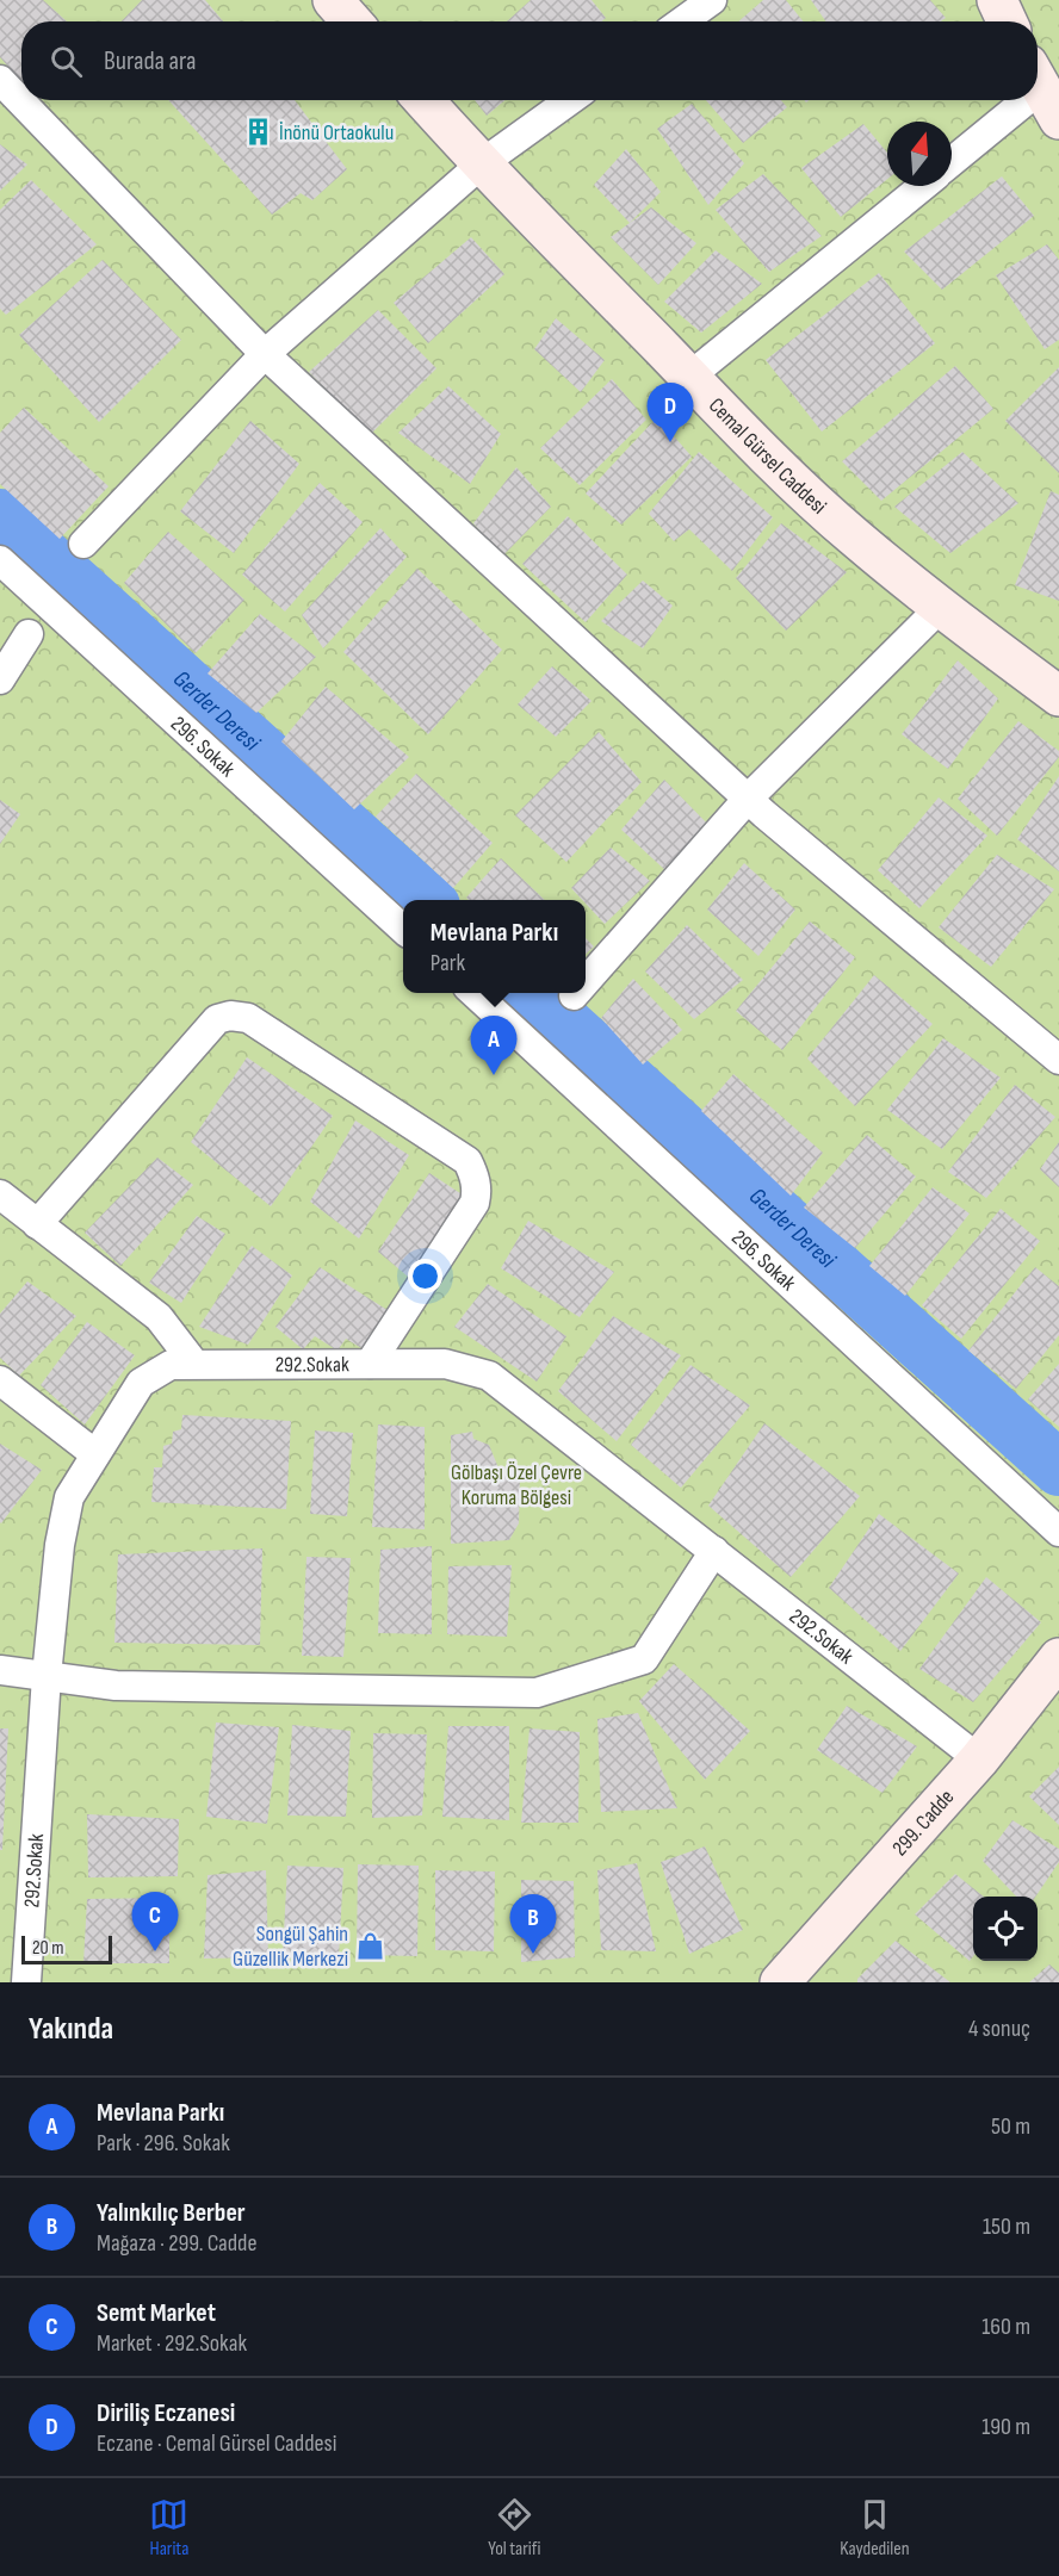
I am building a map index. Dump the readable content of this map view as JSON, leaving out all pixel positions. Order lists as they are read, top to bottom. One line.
{"streets":{"street":["Cemal Gürsel Caddesi","296. Sokak","292.Sokak","299. Cadde"]},"crossings":[["292.Sokak","299. Cadde"]],"water":["Gerder Deresi"],"parks":["Gölbaşı Özel Çevre Koruma Bölgesi"],"places":{"building":["İnönü Ortaokulu"],"shop":["Songül Şahin Güzellik Merkezi"]},"scale_bar":"20 m","north":"top","page":{"search":"Burada ara","pins":["D","A","C","B"],"popup":["Mevlana Parkı","Park"],"scale":"20 m","heading":["Yakında","4 sonuç"],"list":[{"mark":"A","name":"Mevlana Parkı","note":"Park · 296. Sokak","value":"50 m"},{"mark":"B","name":"Yalınkılıç Berber","note":"Mağaza · 299. Cadde","value":"150 m"},{"mark":"C","name":"Semt Market","note":"Market · 292.Sokak","value":"160 m"},{"mark":"D","name":"Diriliş Eczanesi","note":"Eczane · Cemal Gürsel Caddesi","value":"190 m"}],"nav":["Harita","Yol tarifi","Kaydedilen"]}}
